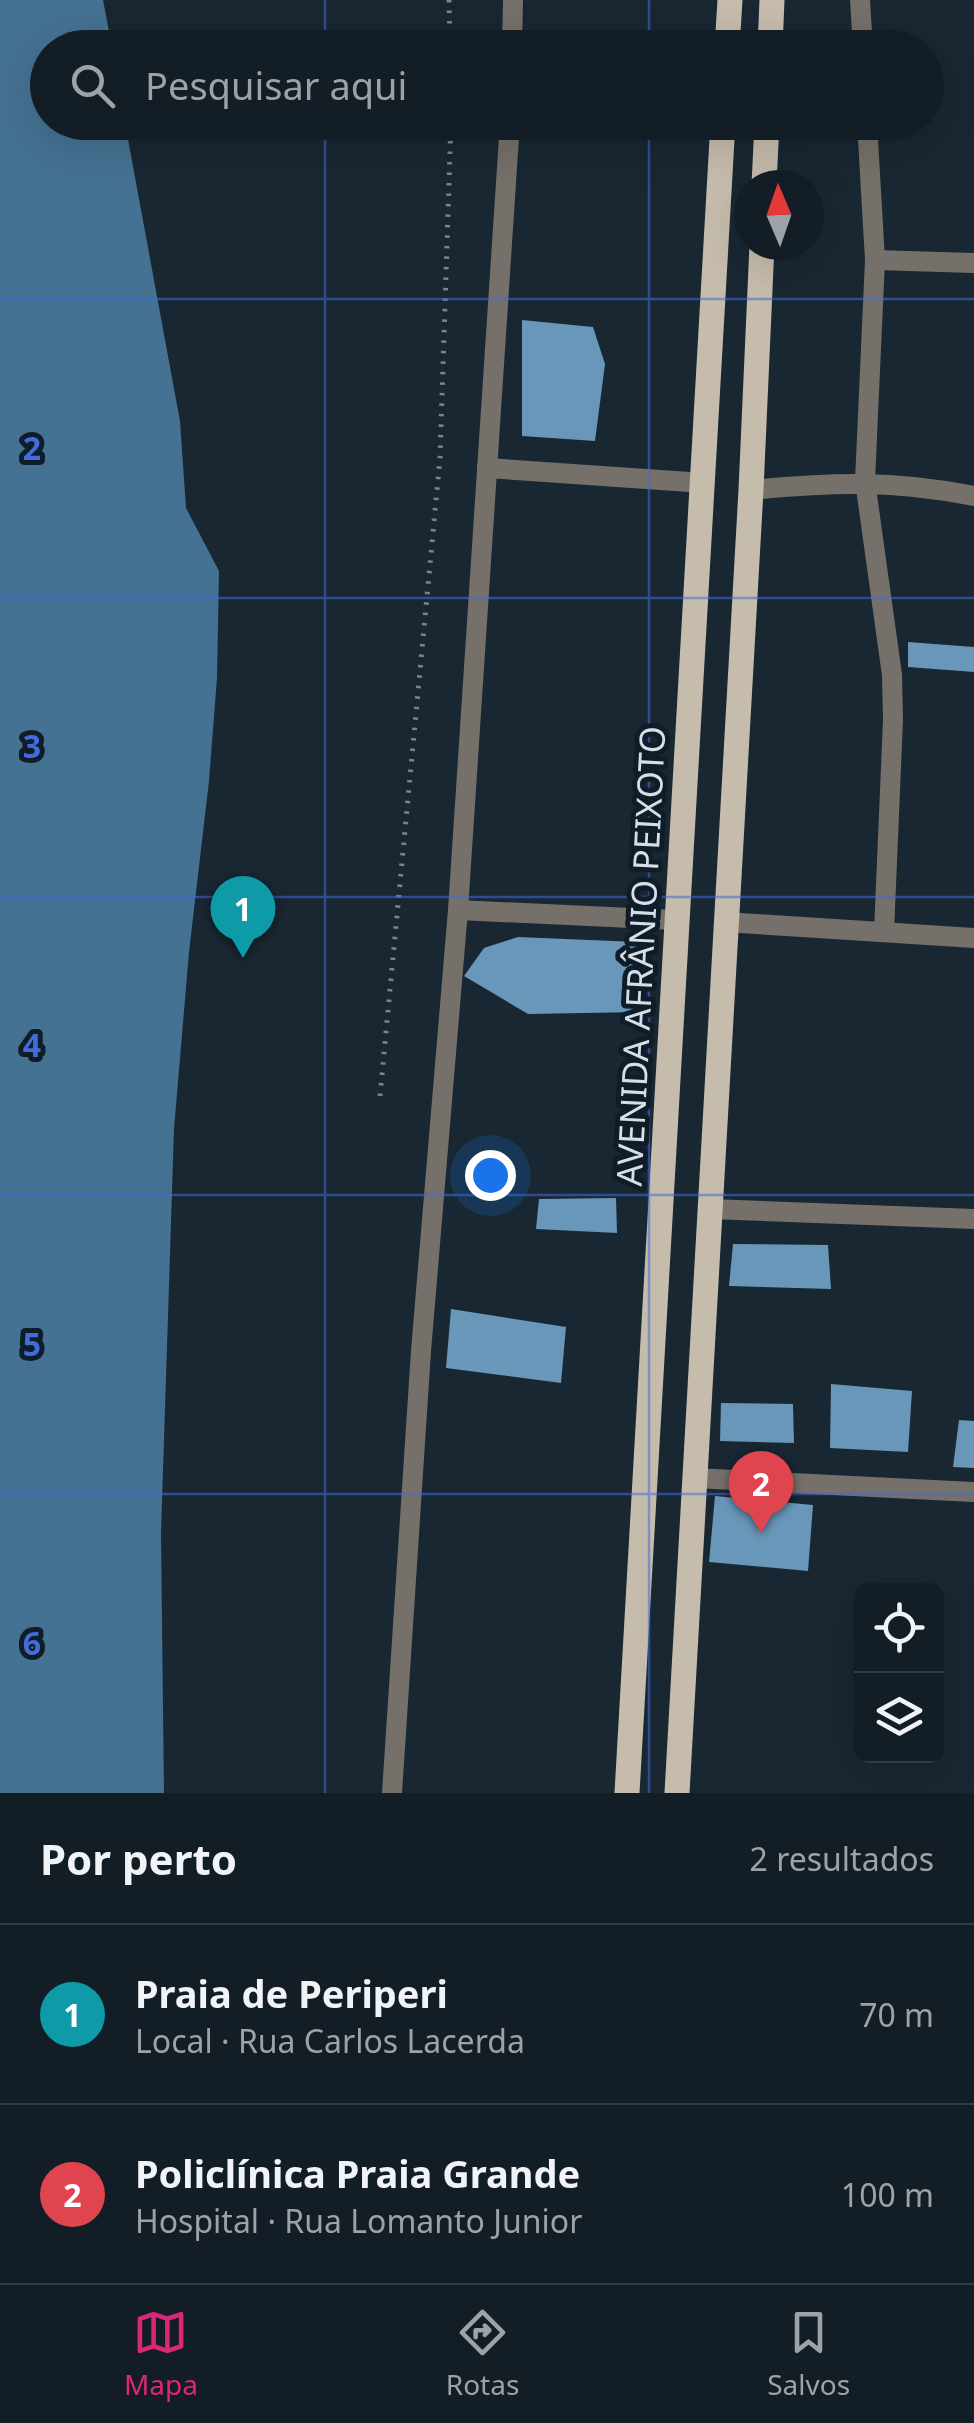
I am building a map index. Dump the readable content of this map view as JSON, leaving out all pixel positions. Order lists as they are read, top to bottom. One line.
{"streets":{"main road":["AVENIDA AFRÂNIO PEIXOTO"]},"north":"top","page":{"search":"Pesquisar aqui","pins":["1","2"],"heading":["Por perto","2 resultados"],"list":[{"mark":"1","name":"Praia de Periperi","note":"Local · Rua Carlos Lacerda","value":"70 m"},{"mark":"2","name":"Policlínica Praia Grande","note":"Hospital · Rua Lomanto Junior","value":"100 m"}],"nav":["Mapa","Rotas","Salvos"]},"grid":{"rows":["2","3","4","5","6"]}}
